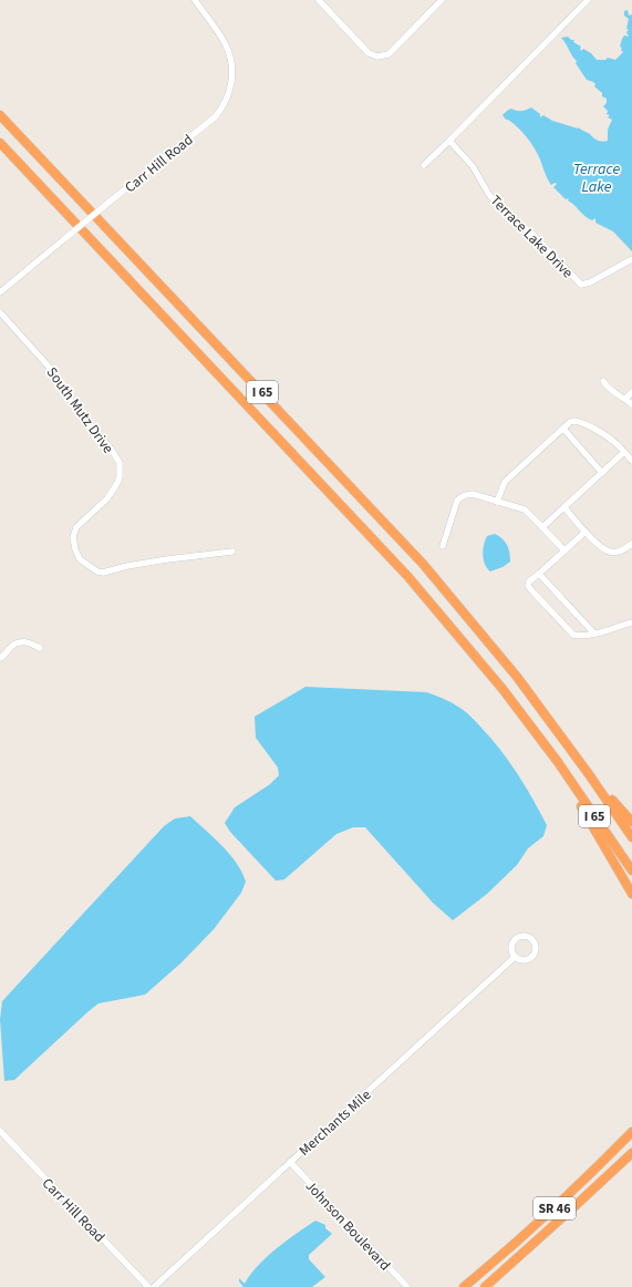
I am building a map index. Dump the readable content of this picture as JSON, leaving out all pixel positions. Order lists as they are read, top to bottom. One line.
{"streets":{"highway":["I 65","SR 46"],"street":["Carr Hill Road","Terrace Lake Drive","South Mutz Drive","Merchants Mile","Johnson Boulevard"]},"crossings":[["Merchants Mile","Johnson Boulevard"]],"water":["Terrace Lake"]}
